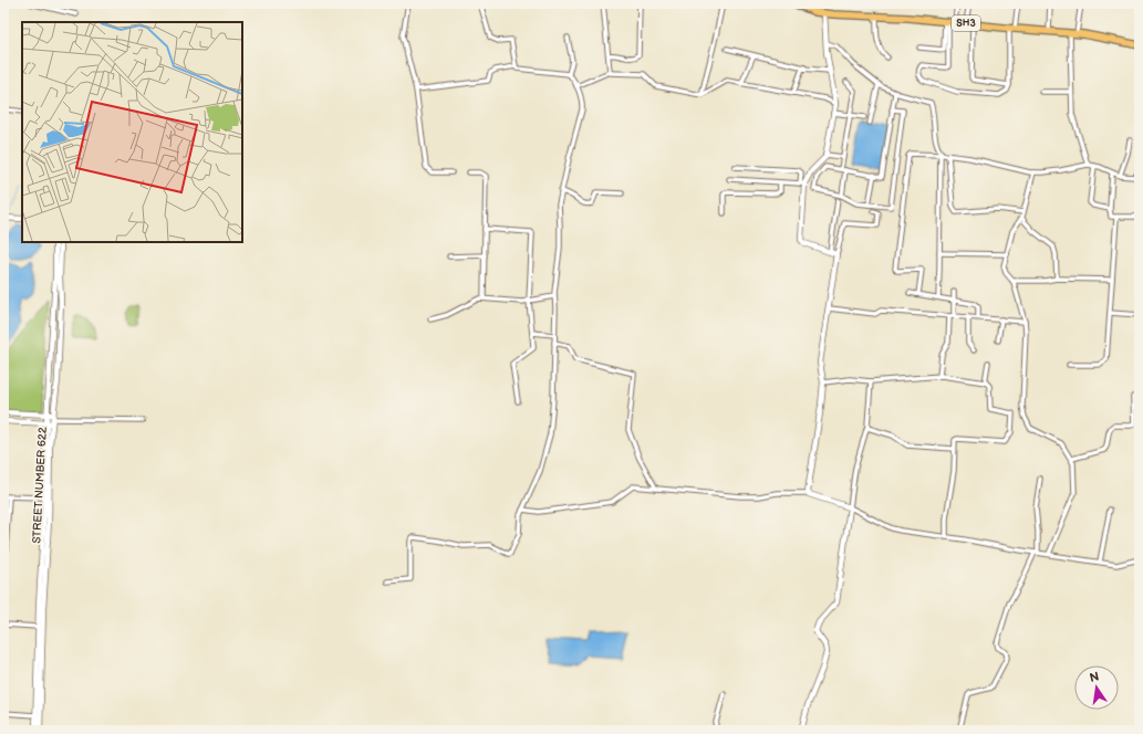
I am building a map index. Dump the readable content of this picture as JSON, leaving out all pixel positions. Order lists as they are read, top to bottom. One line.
{"streets":{"main road":["SH3"],"street":["STREET NUMBER 622"]},"north":"top"}
